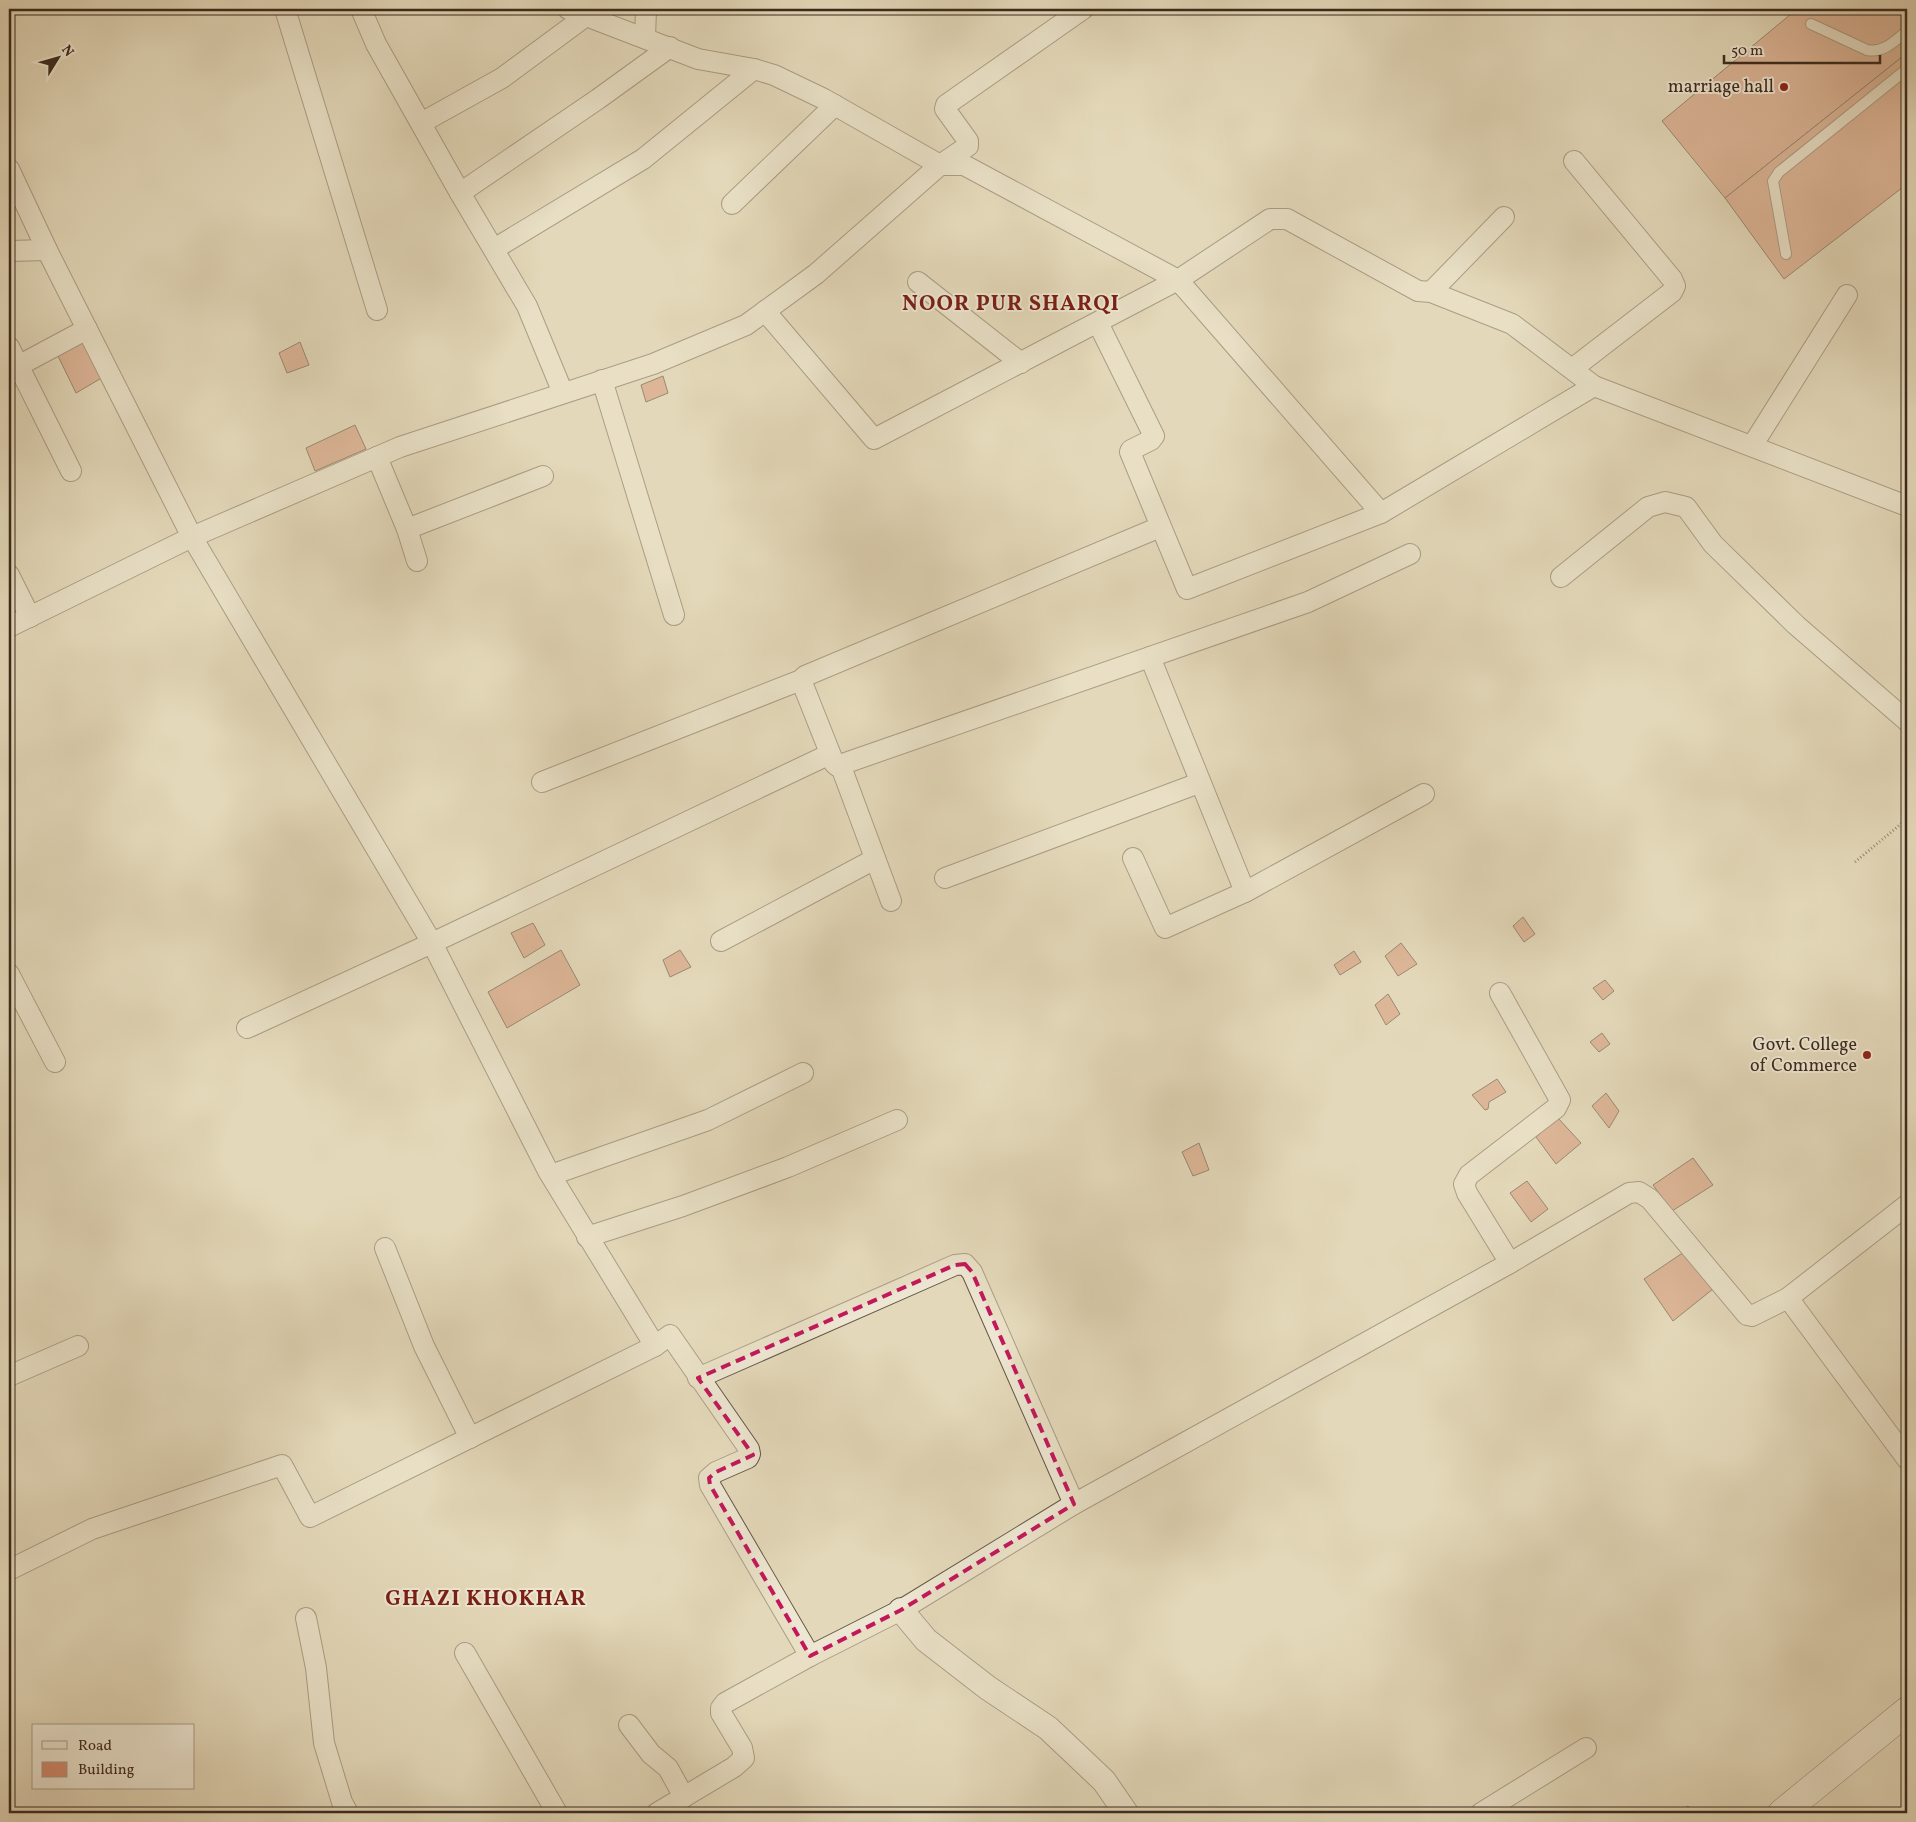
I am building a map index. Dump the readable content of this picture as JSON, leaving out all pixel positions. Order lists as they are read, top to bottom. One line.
{"districts":["NOOR PUR SHARQI","GHAZI KHOKHAR"],"places":["marriage hall","Govt. College of Commerce"],"legend":["Road","Building"],"scale_bar":"50 m","north":"top right"}
